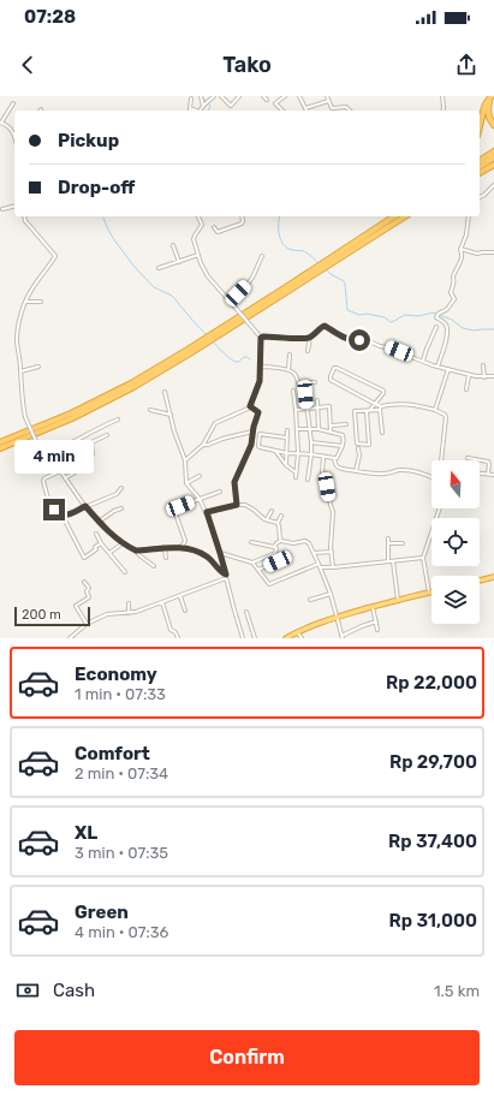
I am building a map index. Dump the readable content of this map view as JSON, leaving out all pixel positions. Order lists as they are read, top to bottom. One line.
{"scale_bar":"200 m","north":"top","page":{"status":"07:28","header":"Tako","banner":["Pickup","Drop-off"],"bubble":"4 min","scale":"200 m","list":[{"name":"Economy","note":"1 min · 07:33","value":"Rp 22,000"},{"name":"Comfort","note":"2 min · 07:34","value":"Rp 29,700"},{"name":"XL","note":"3 min · 07:35","value":"Rp 37,400"},{"name":"Green","note":"4 min · 07:36","value":"Rp 31,000"}],"pay":["Cash","1.5 km"],"buttons":"Confirm"}}
